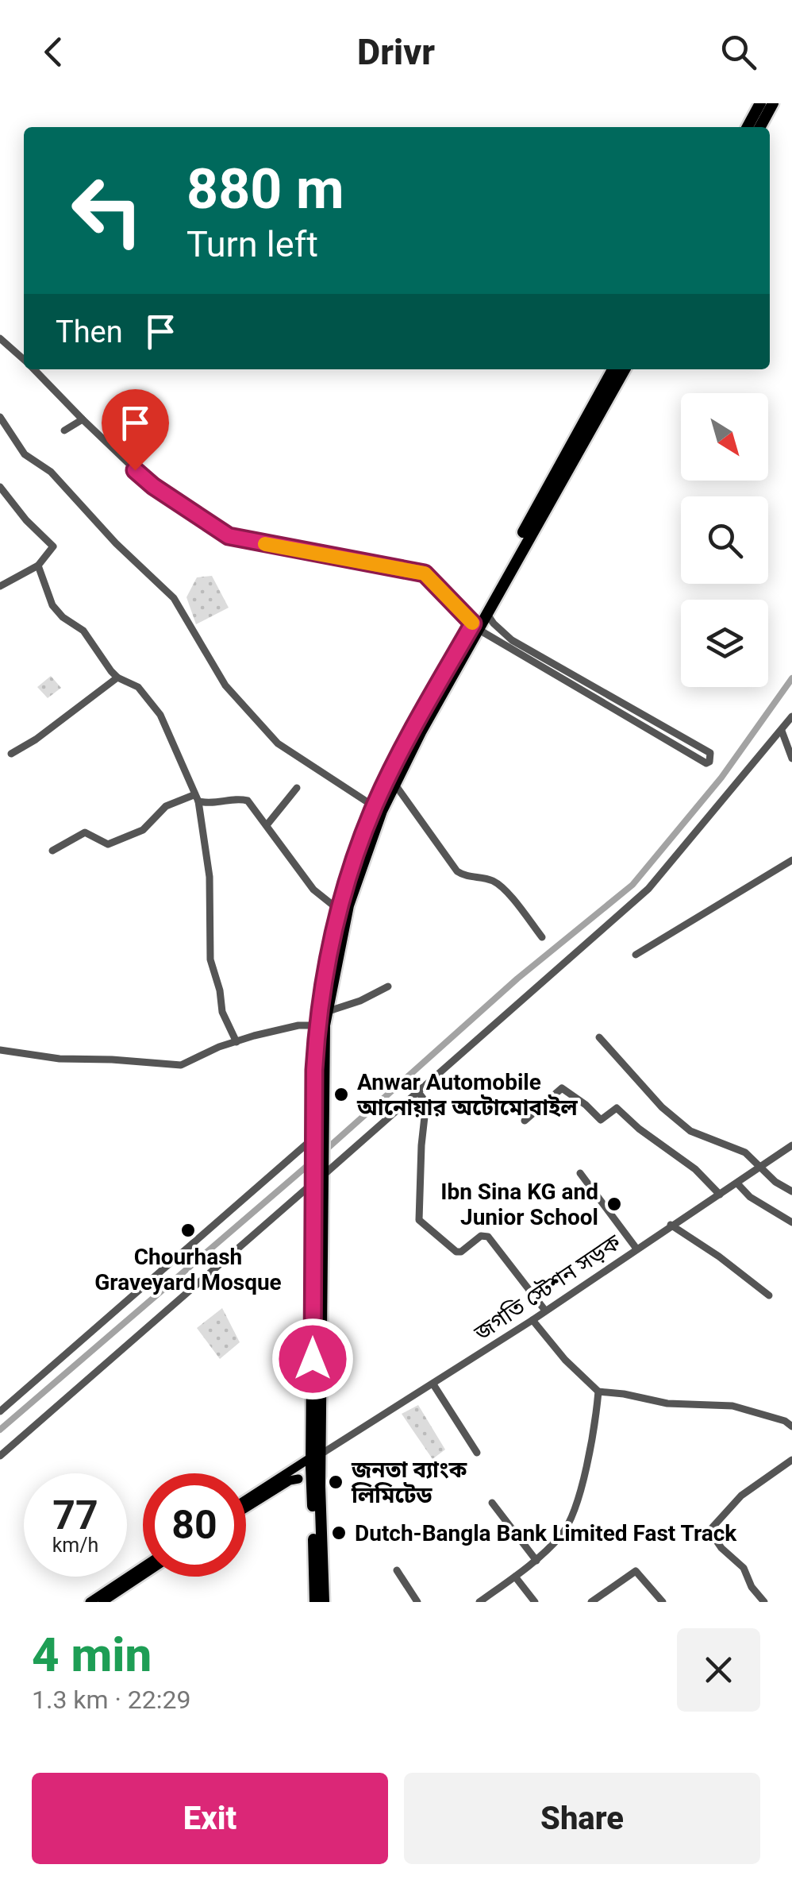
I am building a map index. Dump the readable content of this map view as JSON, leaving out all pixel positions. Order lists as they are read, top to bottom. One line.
{"streets":{"street":["জগতি স্টেশন সড়ক"]},"places":["Anwar Automobile আনোয়ার অটোমোবাইল","Ibn Sina KG and Junior School","Chourhash Graveyard Mosque","জনতা ব্যাংক লিমিটেড","Dutch-Bangla Bank Limited Fast Track"],"north":"bottom right","page":{"header":"Drivr","turn":["880 m","Turn left"],"then":"Then","speed":"77 km/h","limit":"80","heading":["4 min","1.3 km · 22:29"],"buttons":["Exit","Share"]}}
